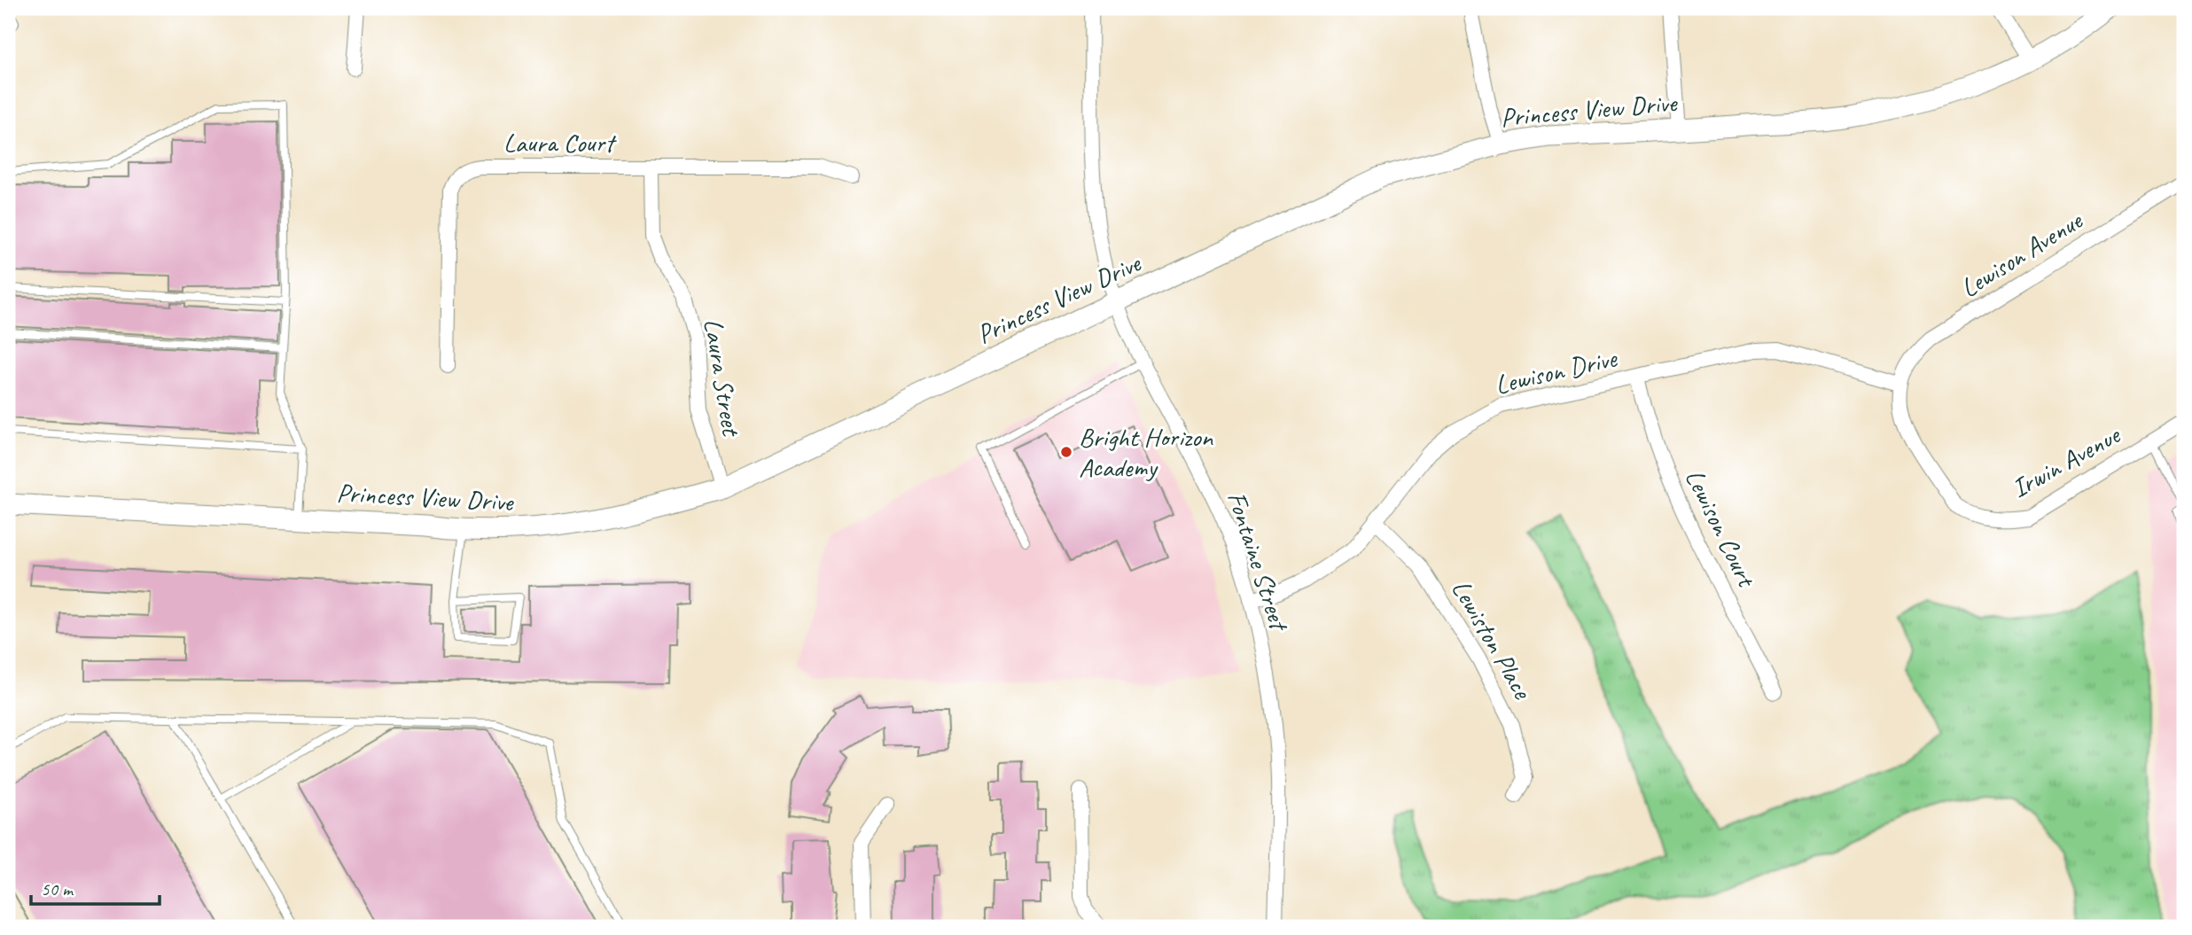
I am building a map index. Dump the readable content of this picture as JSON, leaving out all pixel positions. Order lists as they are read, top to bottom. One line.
{"streets":{"main road":["Princess View Drive"],"street":["Laura Court","Lewison Avenue","Lewison Drive","Laura Street","Irwin Avenue","Lewison Court","Fontaine Street","Lewiston Place"]},"crossings":[["Princess View Drive","Laura Street"],["Princess View Drive","Fontaine Street"],["Laura Court","Laura Street"],["Lewison Avenue","Lewison Drive"],["Lewison Avenue","Irwin Avenue"],["Lewison Drive","Irwin Avenue"],["Lewison Drive","Lewison Court"],["Lewison Drive","Fontaine Street"],["Lewison Drive","Lewiston Place"]],"places":["Bright Horizon Academy"],"scale_bar":"50 m"}
